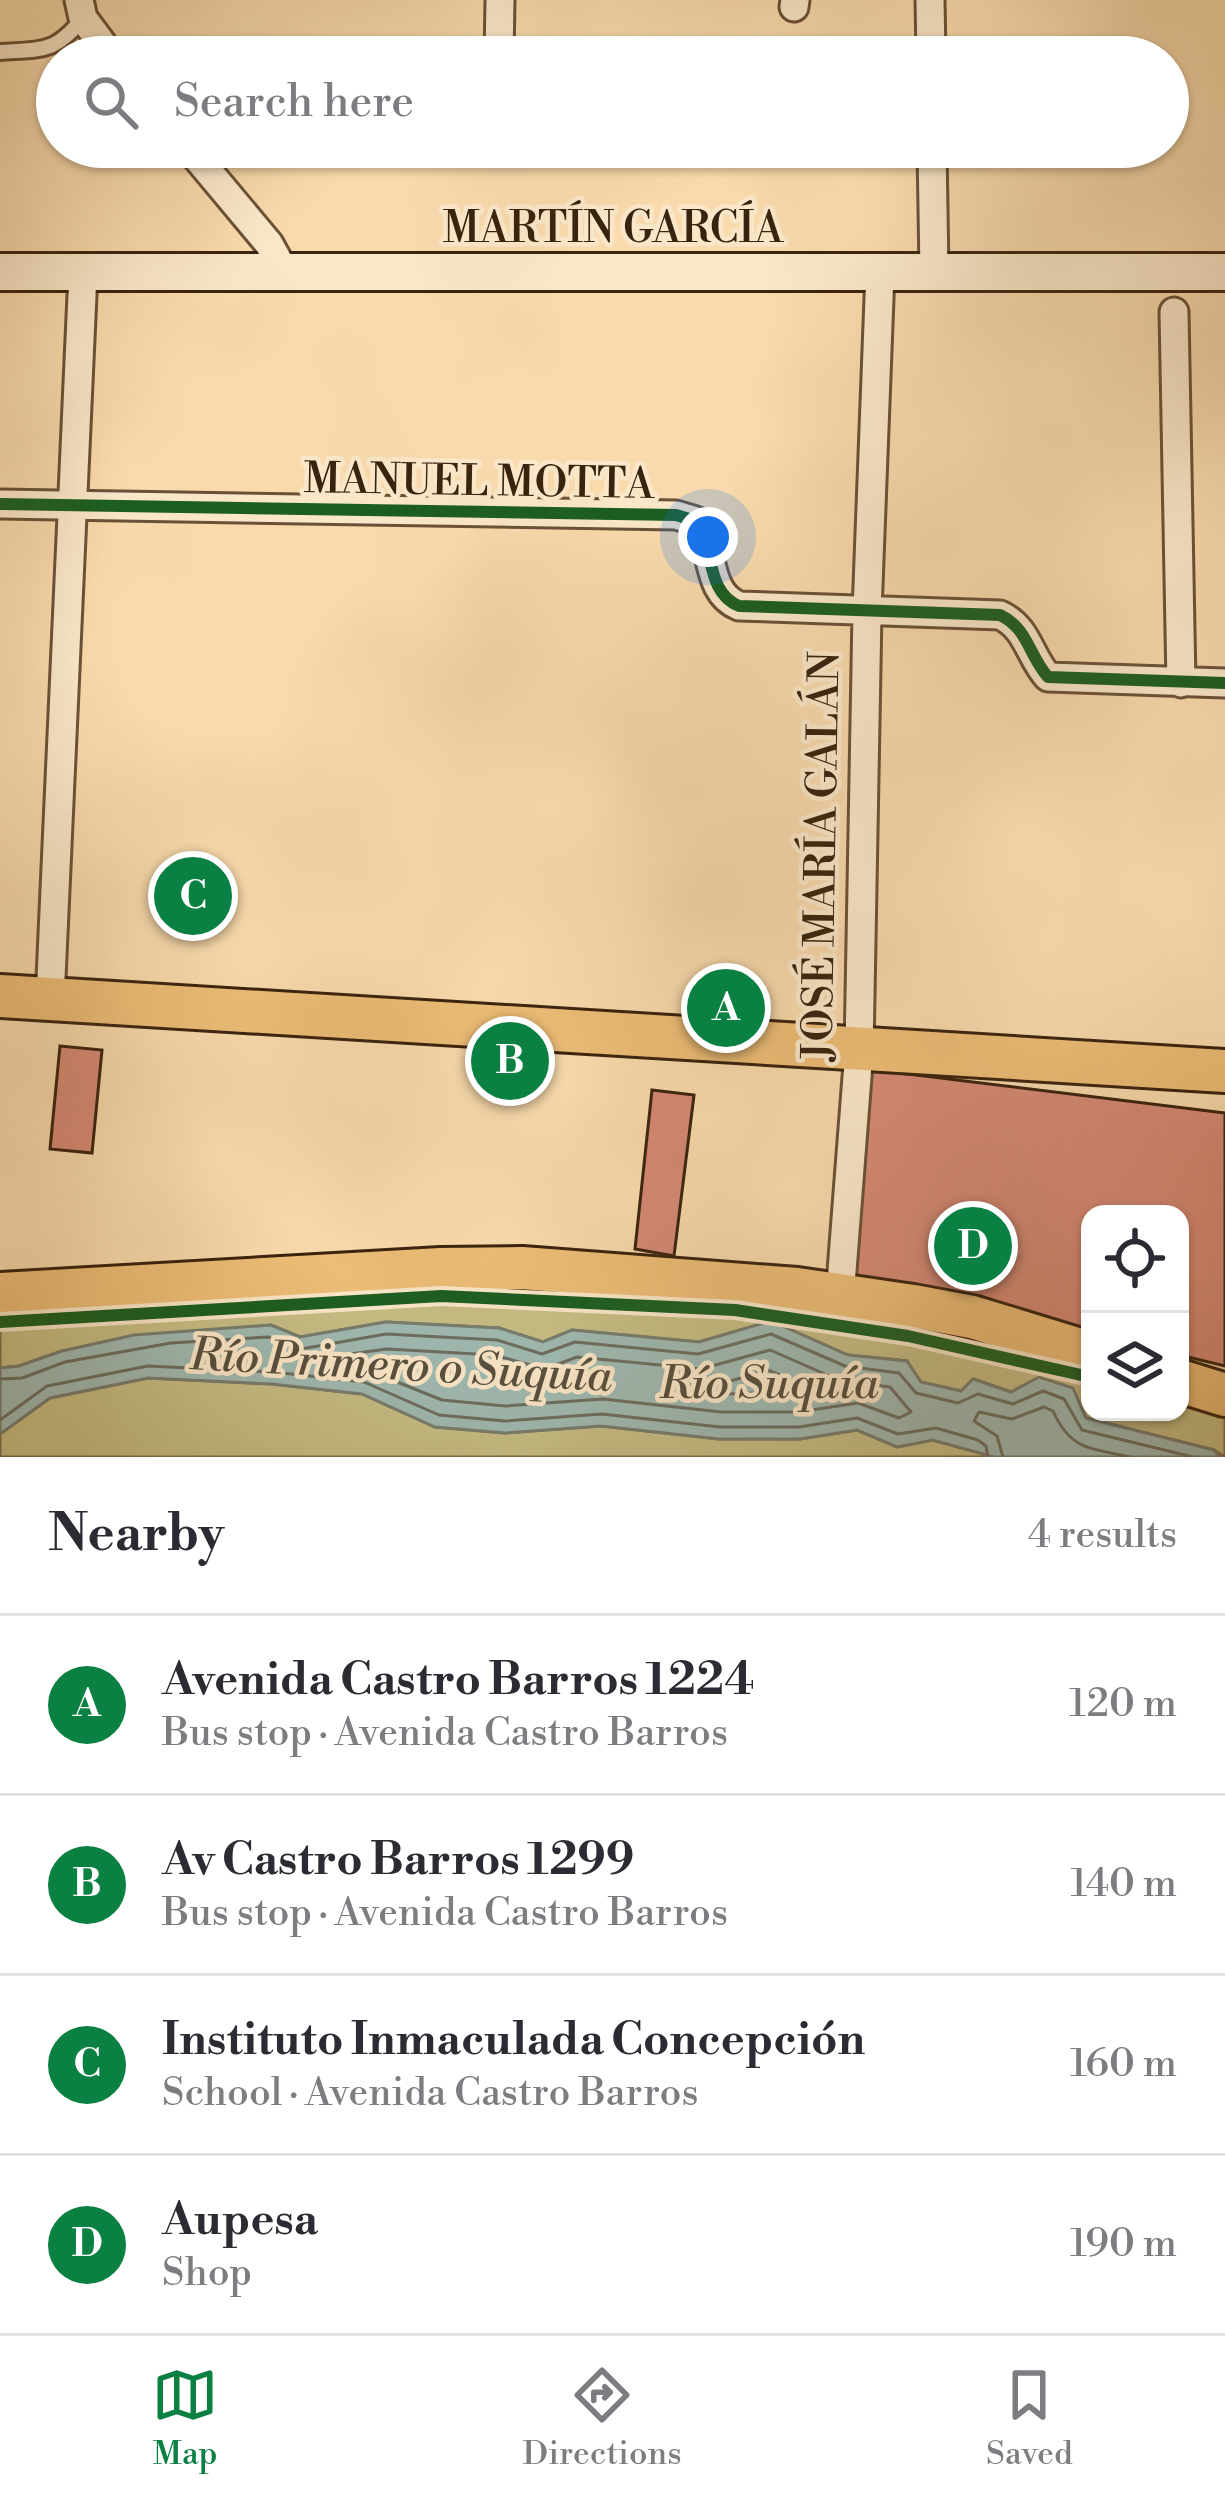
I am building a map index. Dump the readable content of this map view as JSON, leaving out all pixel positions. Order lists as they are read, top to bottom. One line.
{"streets":{"main road":["MARTÍN GARCÍA"],"street":["MANUEL MOTTA","JOSÉ MARÍA GALÁN"]},"crossings":[["MARTÍN GARCÍA","JOSÉ MARÍA GALÁN"],["MANUEL MOTTA","JOSÉ MARÍA GALÁN"]],"water":["Río Primero o Suquía","Río Suquía"],"page":{"search":"Search here","pins":["C","A","B","D"],"heading":["Nearby","4 results"],"list":[{"mark":"A","name":"Avenida Castro Barros 1224","note":"Bus stop · Avenida Castro Barros","value":"120 m"},{"mark":"B","name":"Av Castro Barros 1299","note":"Bus stop · Avenida Castro Barros","value":"140 m"},{"mark":"C","name":"Instituto Inmaculada Concepción","note":"School · Avenida Castro Barros","value":"160 m"},{"mark":"D","name":"Aupesa","note":"Shop","value":"190 m"}],"nav":["Map","Directions","Saved"]}}
